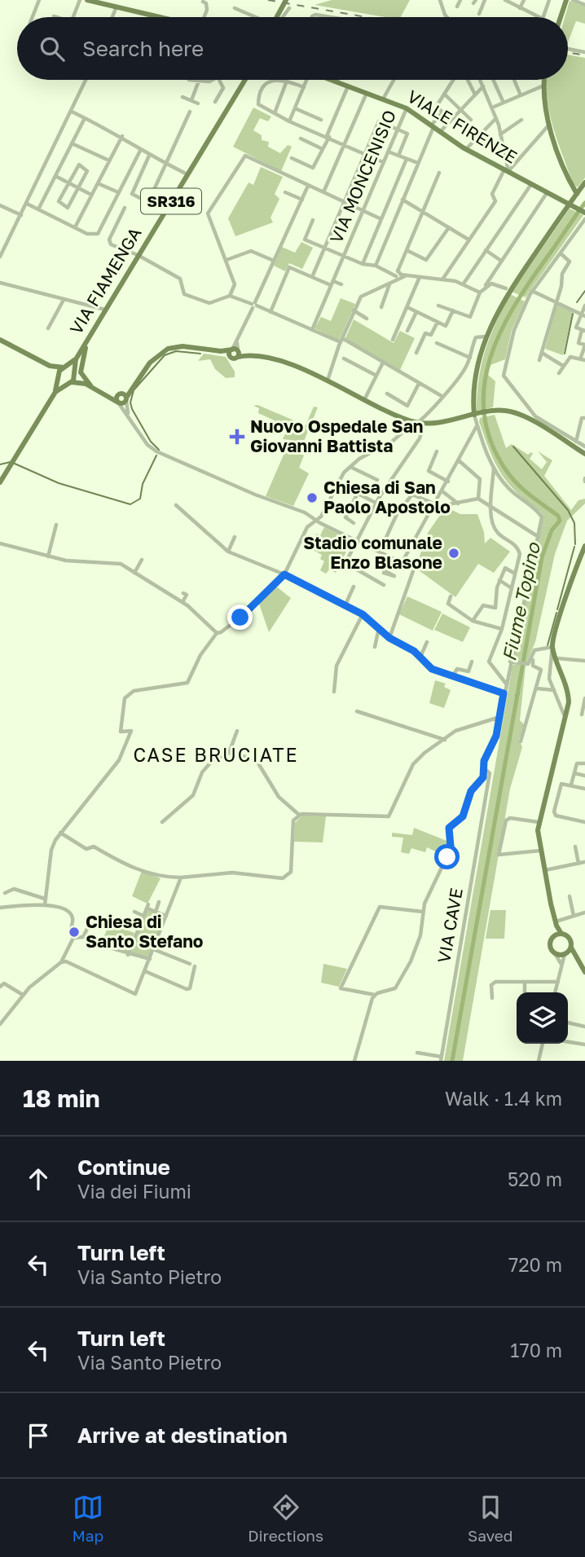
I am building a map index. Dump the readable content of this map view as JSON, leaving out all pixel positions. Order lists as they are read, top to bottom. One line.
{"streets":{"main road":["VIALE FIRENZE","SR316","VIA FIAMENGA"],"street":["VIA MONCENISIO","VIA CAVE"]},"crossings":[["VIALE FIRENZE","VIA MONCENISIO"]],"districts":["CASE BRUCIATE"],"water":["Fiume Topino"],"places":{"health":["Nuovo Ospedale San Giovanni Battista"],"other":["Chiesa di San Paolo Apostolo","Stadio comunale Enzo Blasone","Chiesa di Santo Stefano"]},"page":{"search":"Search here","heading":["18 min","Walk · 1.4 km"],"list":[["Continue","Via dei Fiumi","520 m"],["Turn left","Via Santo Pietro","720 m"],["Turn left","Via Santo Pietro","170 m"],"Arrive at destination"],"nav":["Map","Directions","Saved"]}}
